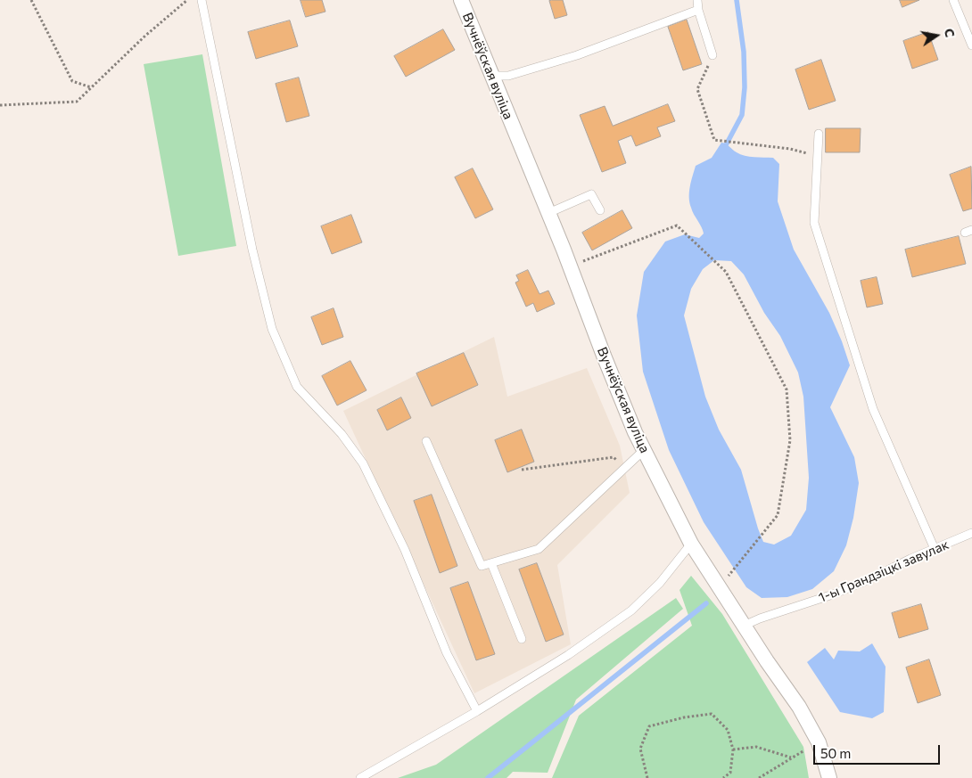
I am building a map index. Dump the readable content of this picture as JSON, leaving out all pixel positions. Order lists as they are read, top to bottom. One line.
{"streets":{"street":["Вучнёўская вуліца"],"lane":["1-ы Грандзіцкі завулак"]},"crossings":[["Вучнёўская вуліца","1-ы Грандзіцкі завулак"]],"scale_bar":"50 m","north":"right"}
